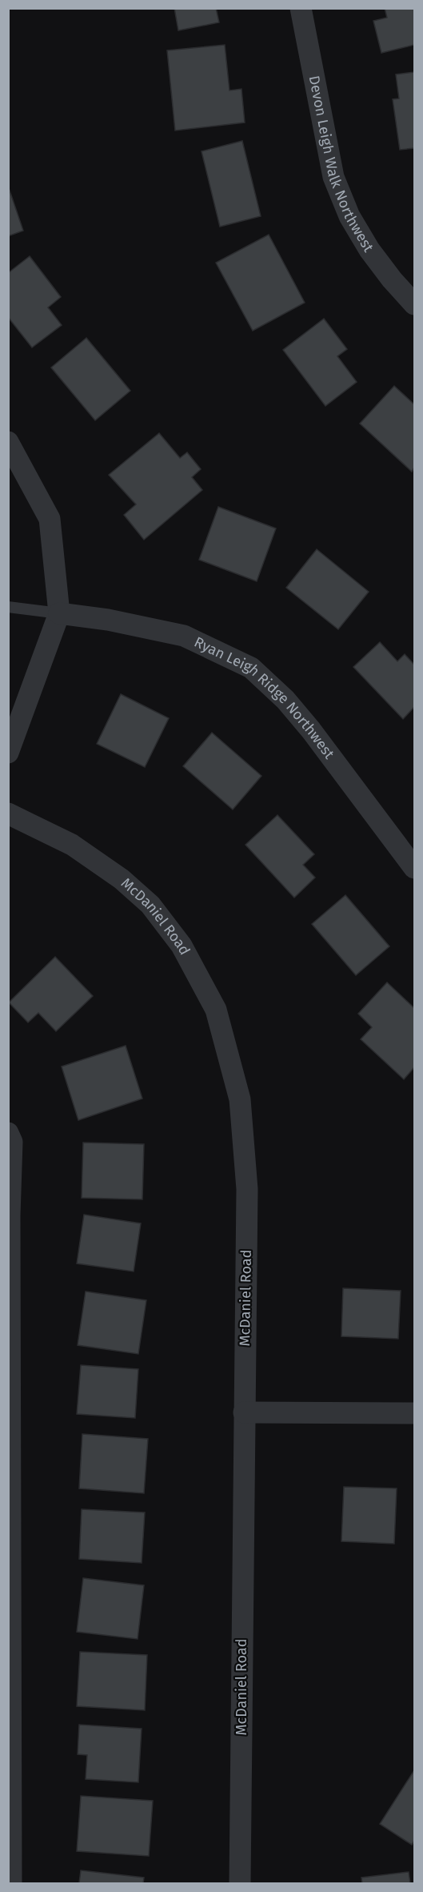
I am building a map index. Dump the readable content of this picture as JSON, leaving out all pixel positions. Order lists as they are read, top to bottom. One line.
{"streets":{"street":["Devon Leigh Walk Northwest","Ryan Leigh Ridge Northwest","McDaniel Road"]}}
